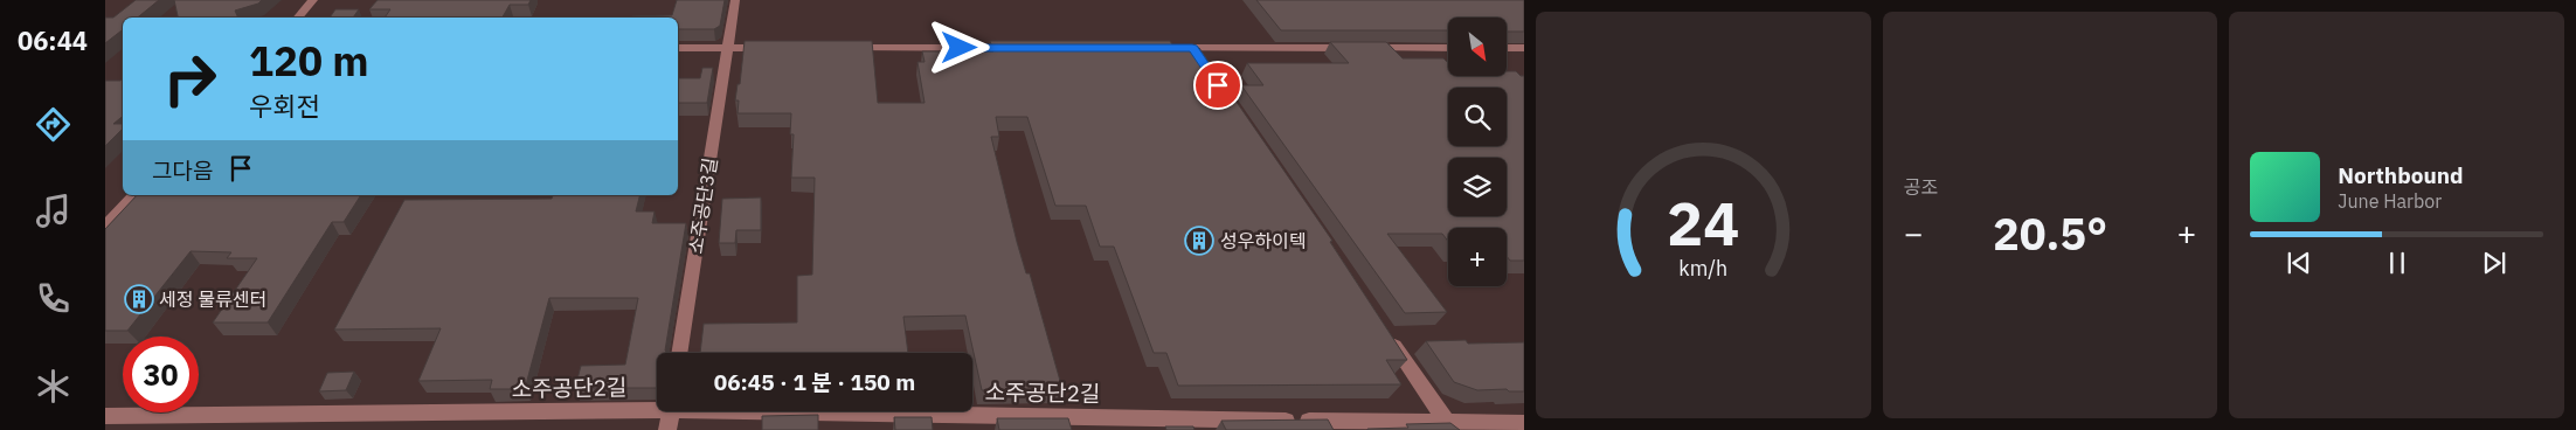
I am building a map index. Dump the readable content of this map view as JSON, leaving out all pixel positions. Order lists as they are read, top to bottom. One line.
{"streets":{"street":["소주공단3길","소주공단2길"]},"places":{"building":["성우하이텍","세정 물류센터"]},"north":"bottom right","page":{"tabs":"06:44","tile":"공조","map_buttons":"+","turn":["120 m","우회전"],"then":"그다음","song":["Northbound","June Harbor"],"heat":["−","20.5°","+"],"limit":"30","trip":"06:45 · 1 분 · 150 m","gauge":["24","km/h"]}}
